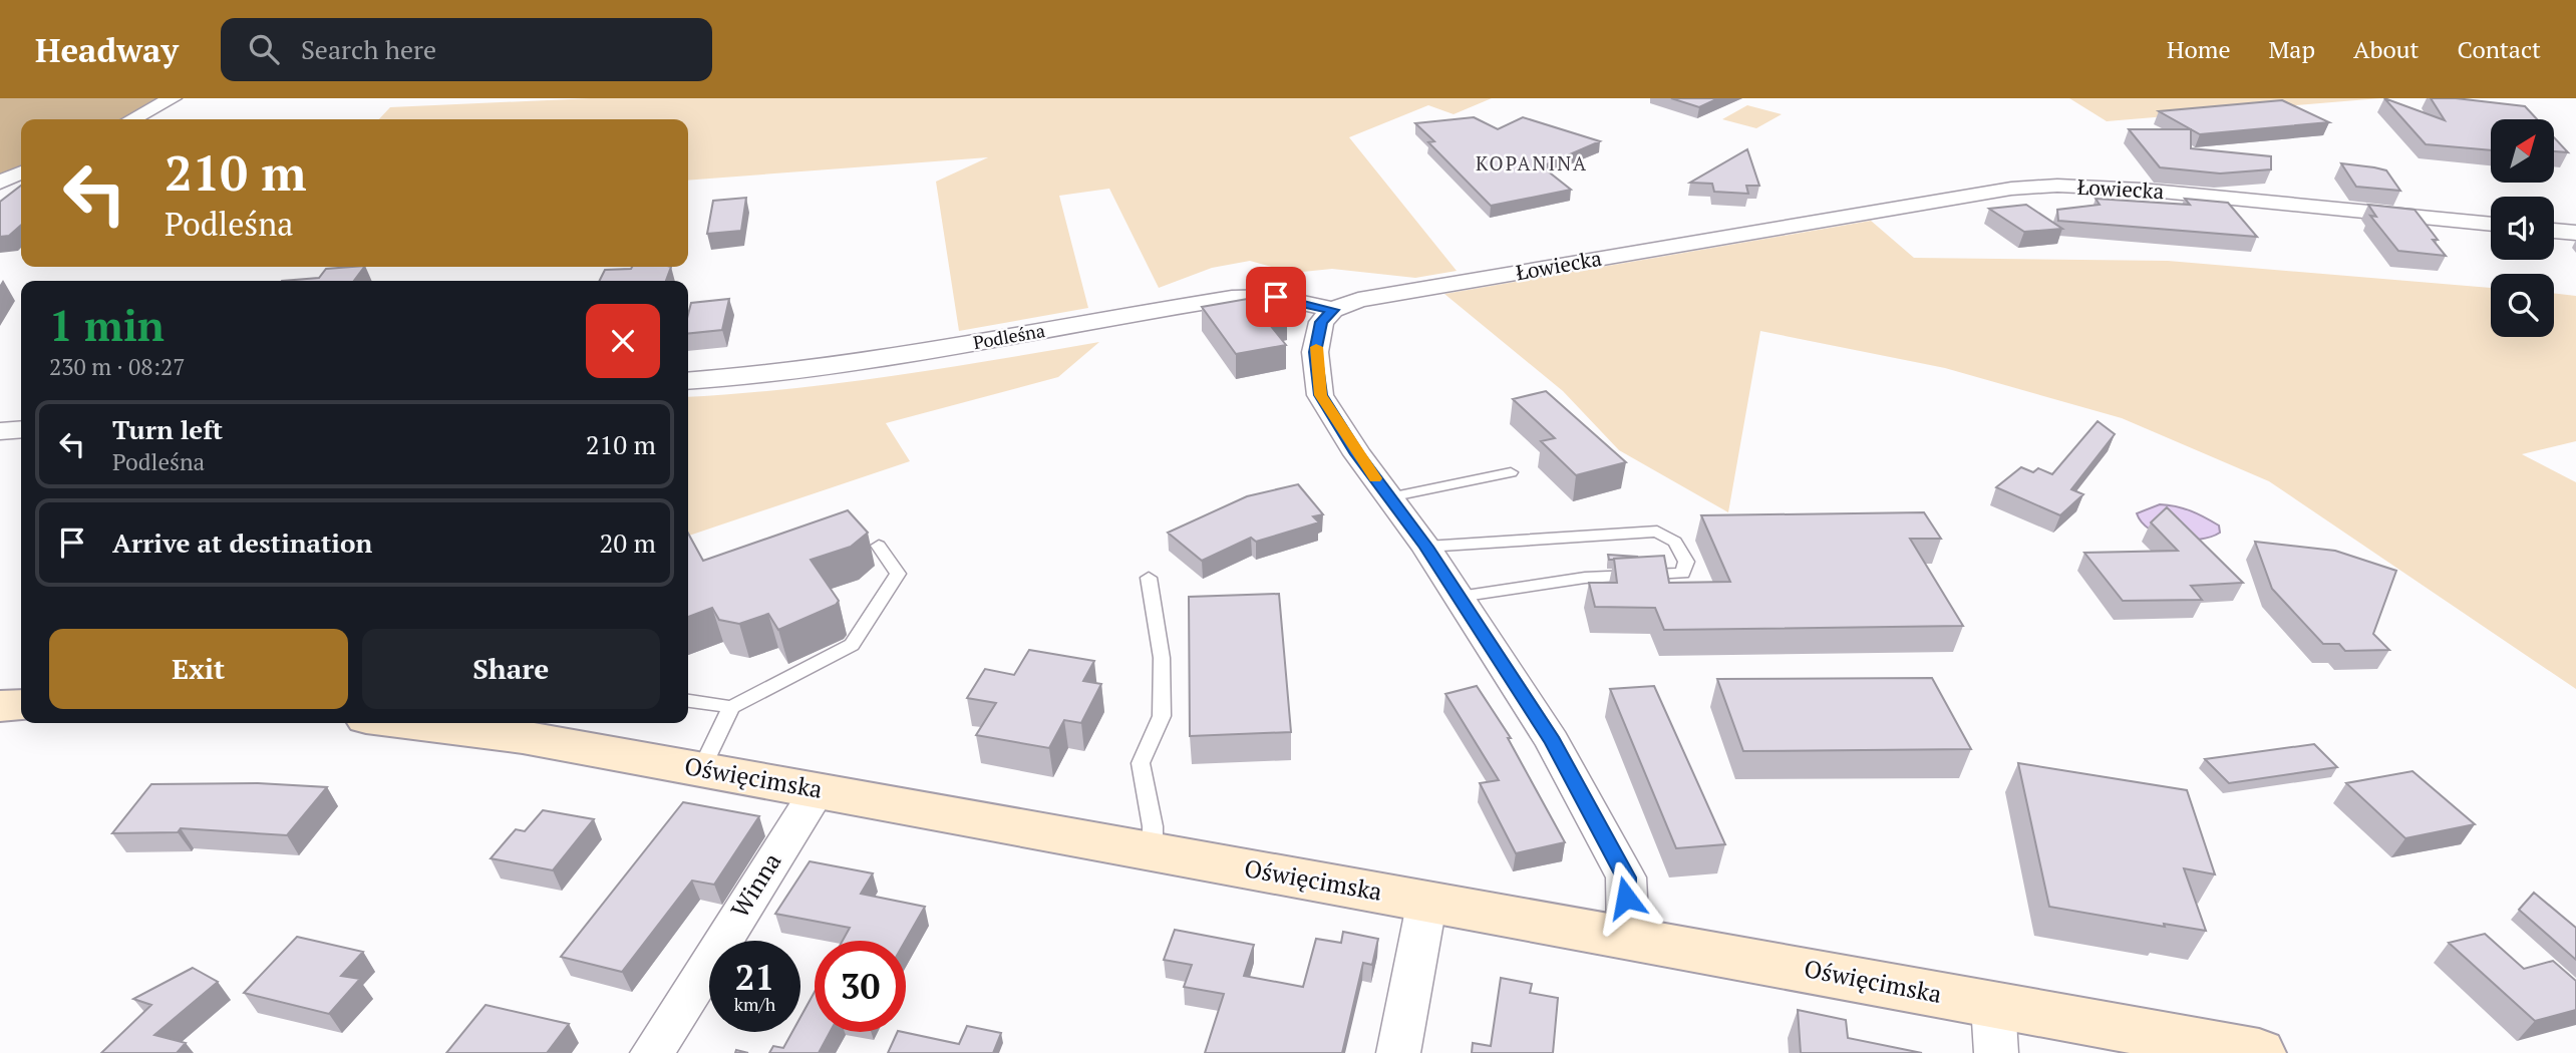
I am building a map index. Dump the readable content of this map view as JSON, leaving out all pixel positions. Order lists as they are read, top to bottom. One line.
{"streets":{"street":["Łowiecka","Podleśna","Oświęcimska","Winna"]},"crossings":[["Łowiecka","Podleśna"],["Oświęcimska","Winna"]],"districts":["KOPANINA"],"north":"top right","page":{"header":"Headway","search":"Search here","nav":["Home","Map","About","Contact"],"turn":["210 m","Podleśna"],"heading":["1 min","230 m · 08:27"],"list":[{"name":"Turn left","note":"Podleśna","value":"210 m"},{"name":"Arrive at destination","value":"20 m"}],"buttons":["Exit","Share"],"speed":"21 km/h","limit":"30"}}
